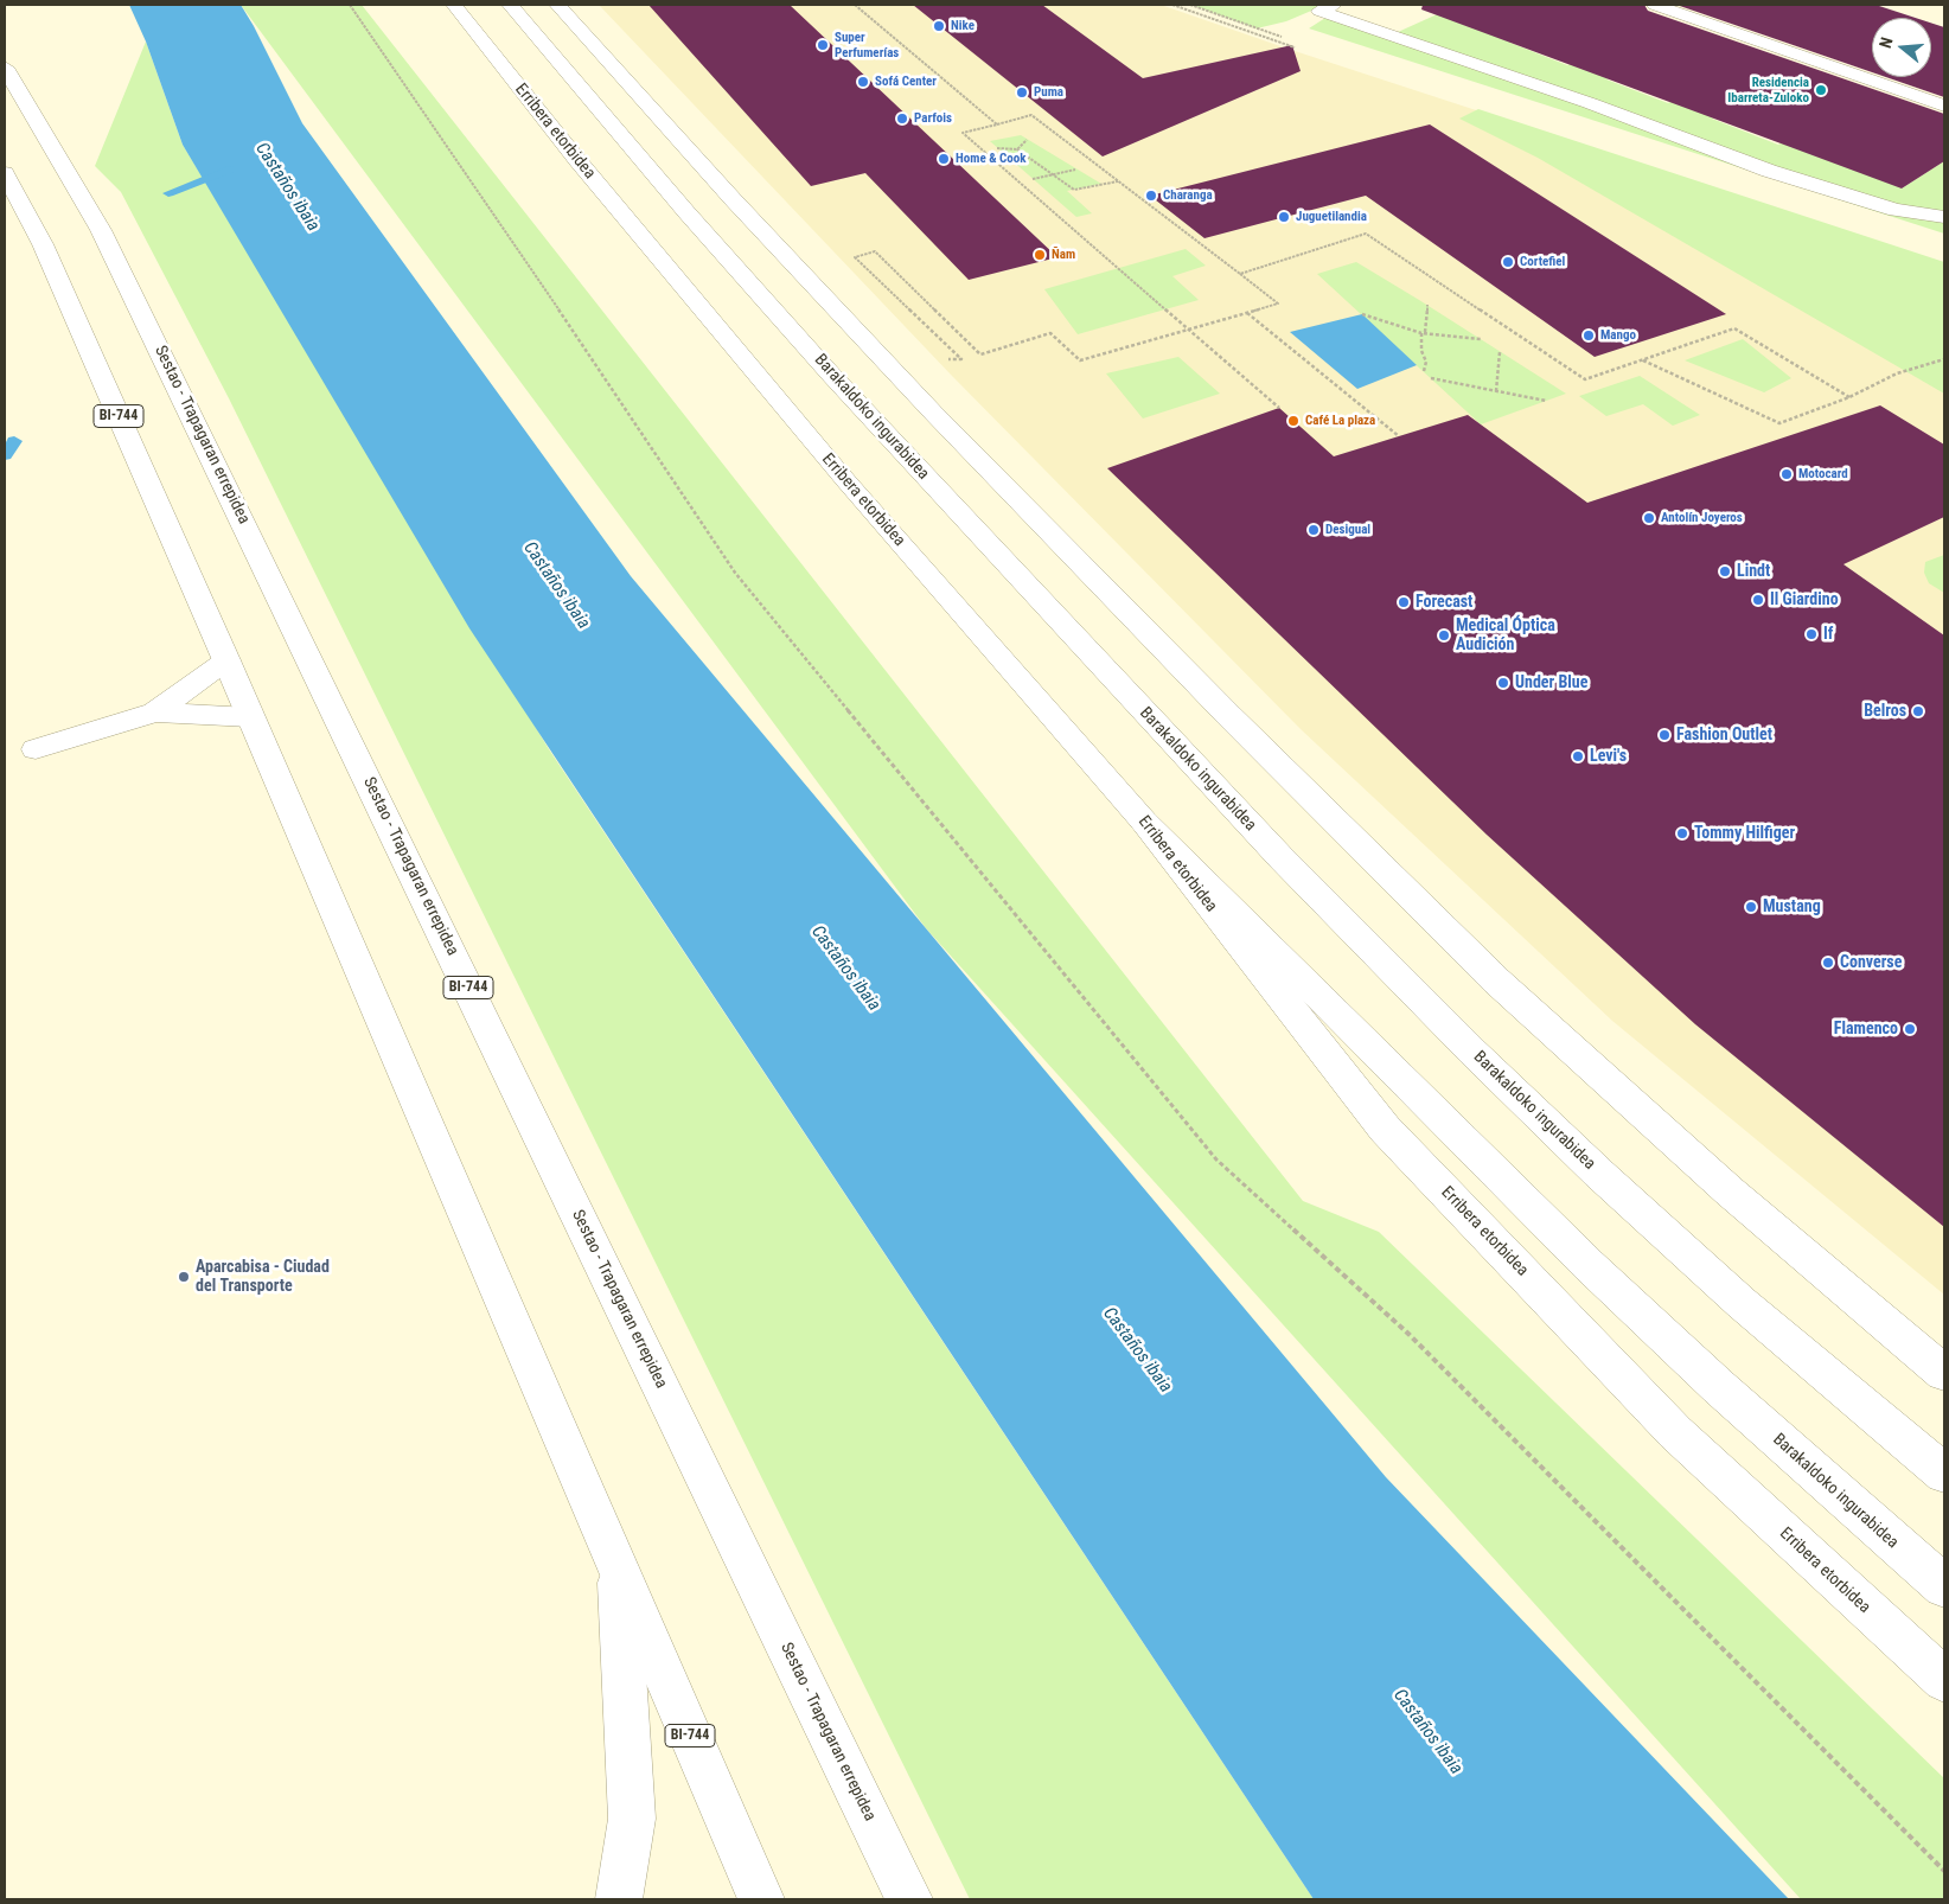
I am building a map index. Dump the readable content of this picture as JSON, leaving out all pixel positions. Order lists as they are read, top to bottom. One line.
{"streets":{"main road":["Erribera etorbidea","BI-744","Barakaldoko ingurabidea","Sestao - Trapagaran errepidea"]},"crossings":[["Erribera etorbidea","Barakaldoko ingurabidea"]],"water":["Castaños ibaia"],"places":["Nike","Super Perfumerías","Sofá Center","Residencia Ibarreta-Zuloko","Puma","Parfois","Home & Cook","Charanga","Juguetilandia","Ñam","Cortefiel","Mango","Café La plaza","Motocard","Antolín Joyeros","Desigual","Lindt","Il Giardino","Forecast","If","Medical Óptica Audición","Under Blue","Belros","Fashion Outlet","Levi's","Tommy Hilfiger","Mustang","Converse","Flamenco","Aparcabisa - Ciudad del Transporte"],"north":"left"}
